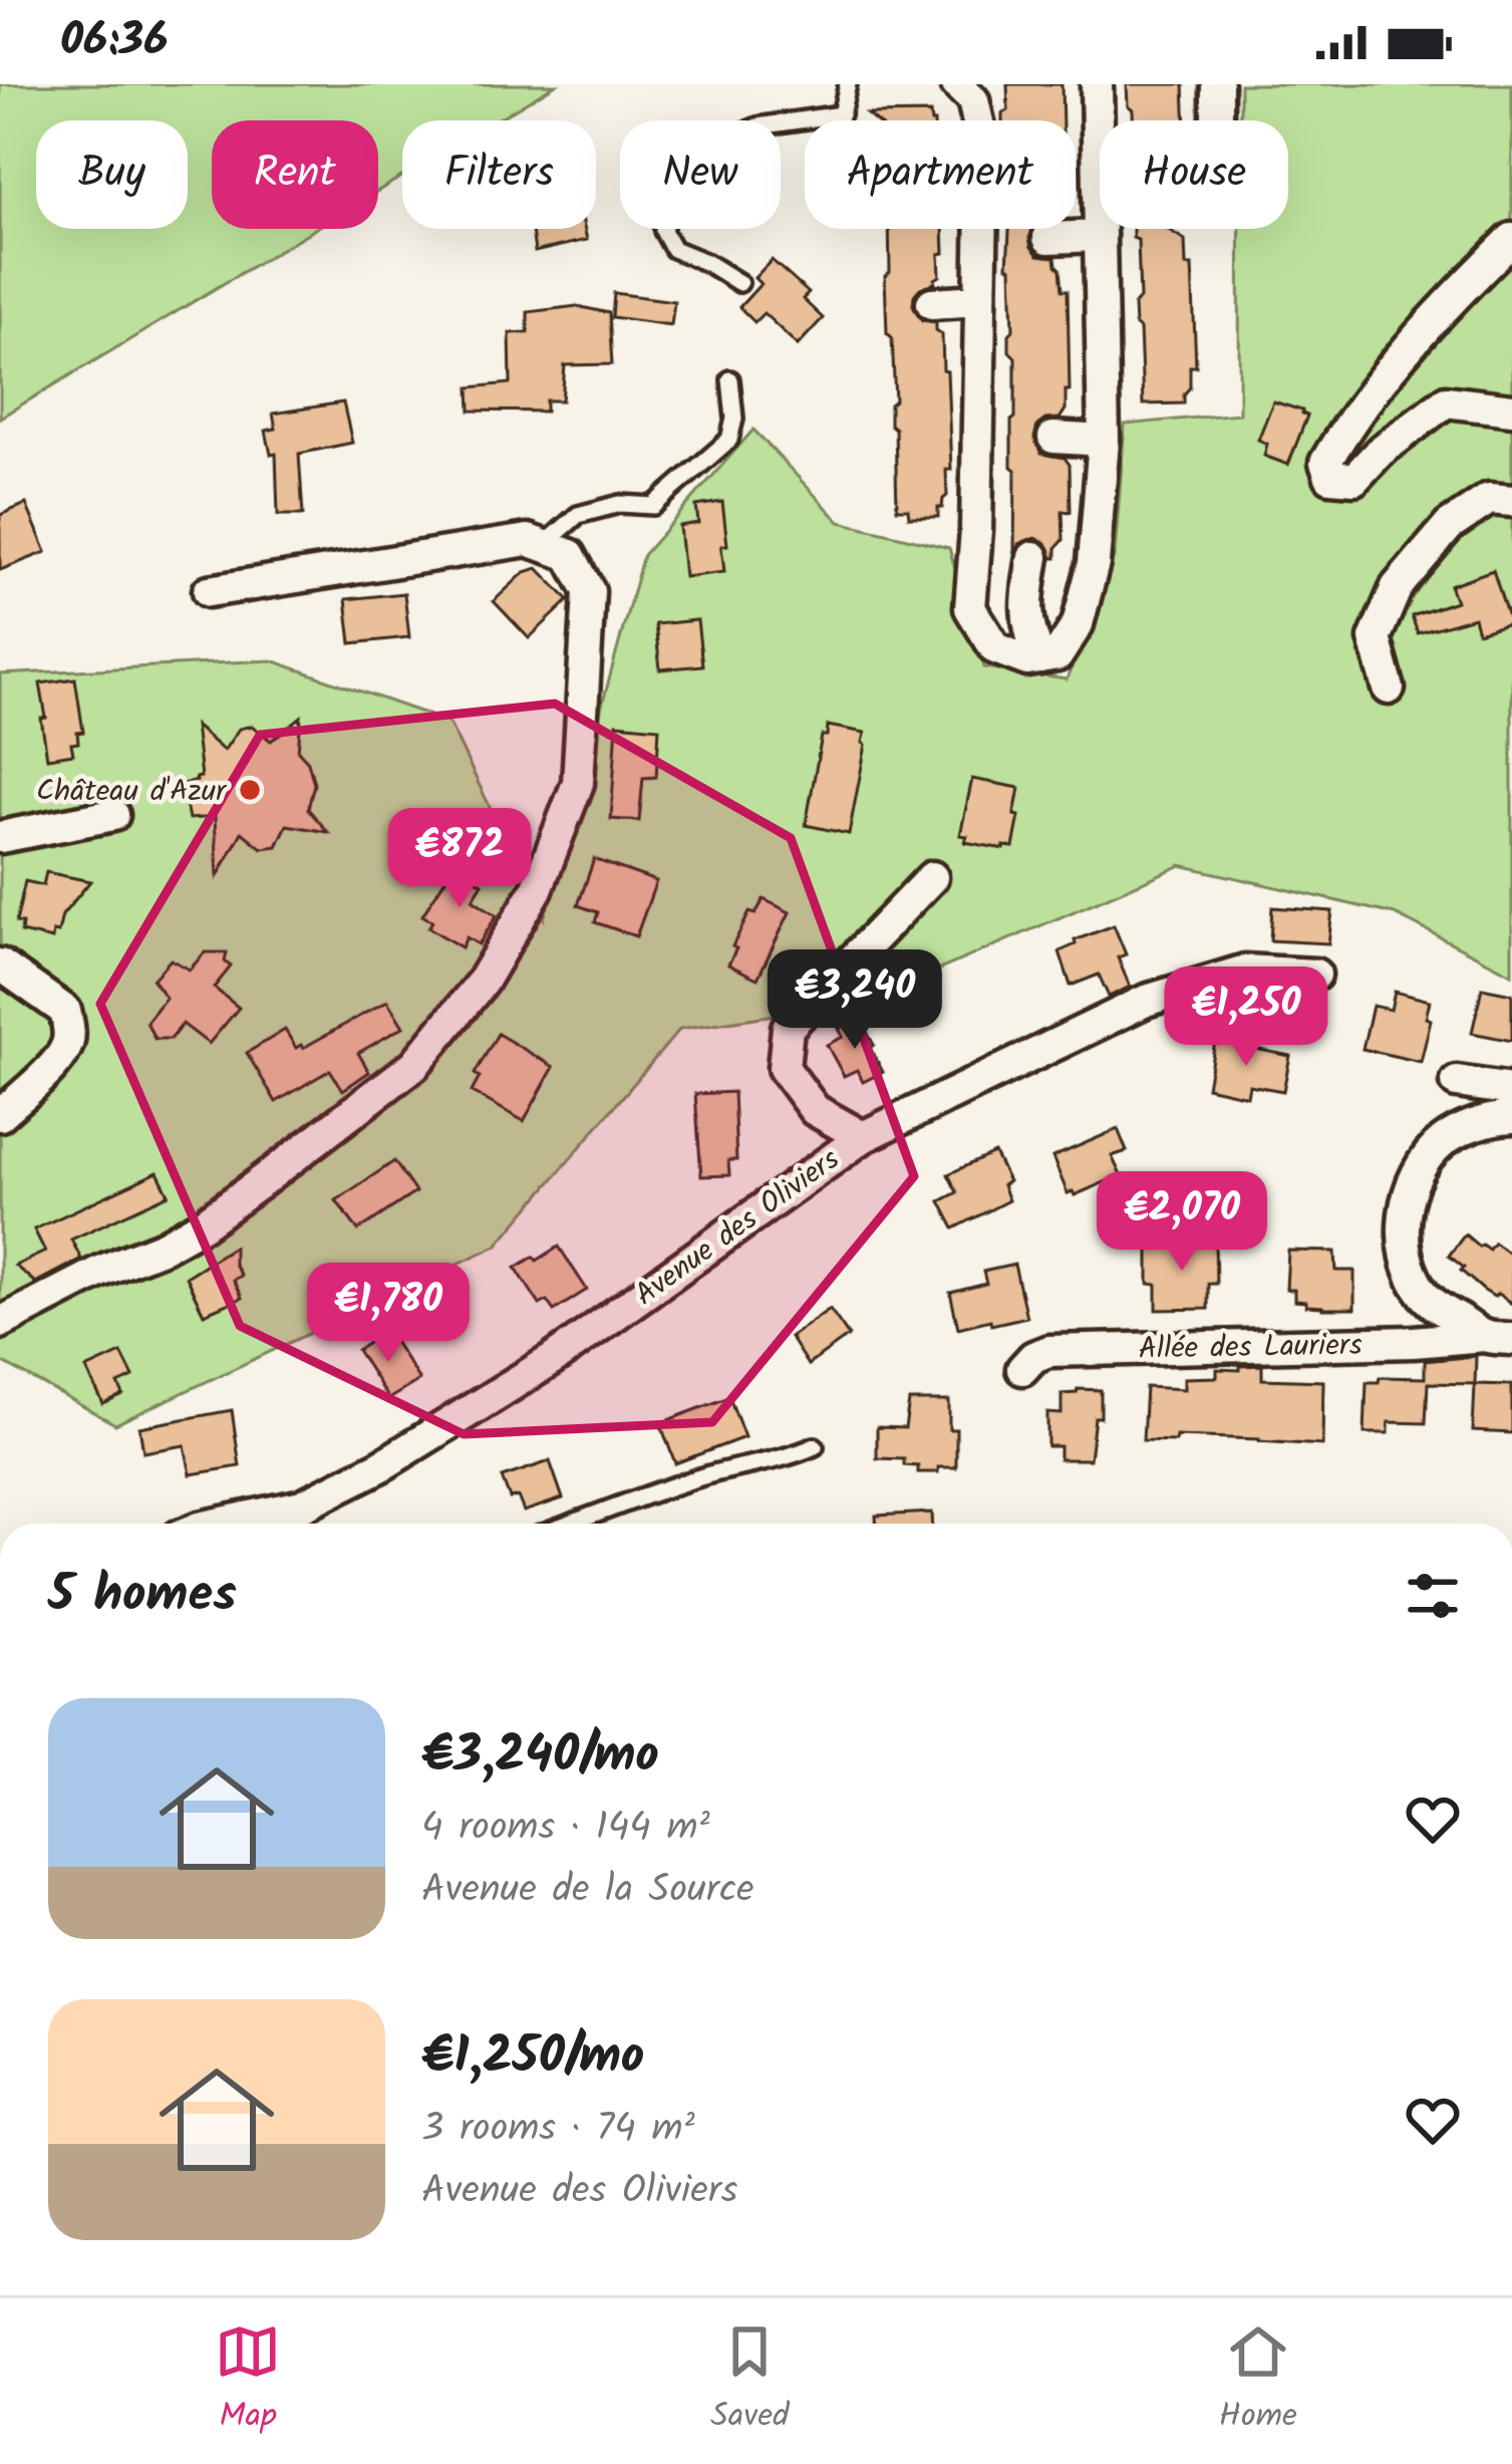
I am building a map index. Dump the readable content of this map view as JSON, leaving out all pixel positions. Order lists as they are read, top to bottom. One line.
{"streets":{"street":["Avenue des Oliviers","Allée des Lauriers"]},"places":["Château d'Azur"],"page":{"status":"06:36","chip":["Buy","Rent","Filters","New","Apartment","House"],"price":["€872","€3,240","€1,250","€2,070","€1,780"],"heading":"5 homes","list":[{"name":"€3,240/mo","note":"4 rooms · 144 m² · Avenue de la Source"},{"name":"€1,250/mo","note":"3 rooms · 74 m² · Avenue des Oliviers"}],"tabs":["Map","Saved","Home"]}}
